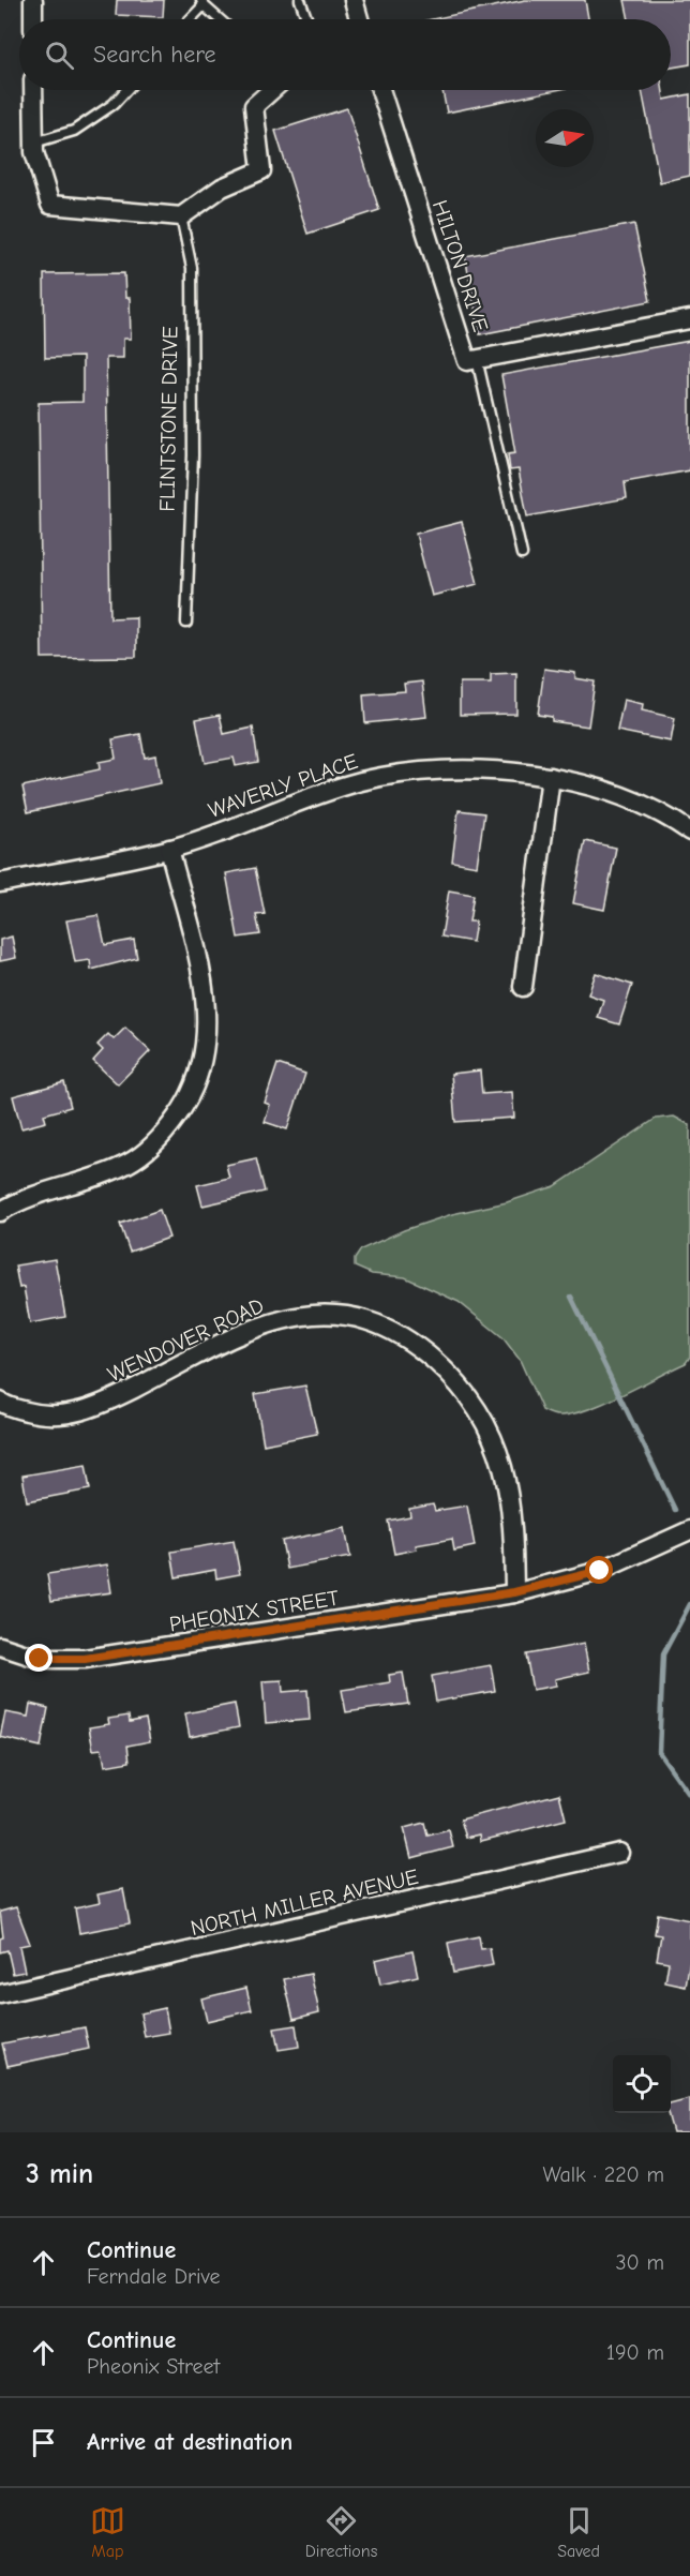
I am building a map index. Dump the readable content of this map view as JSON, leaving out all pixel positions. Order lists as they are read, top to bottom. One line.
{"streets":{"street":["HILTON DRIVE","WAVERLY PLACE","WENDOVER ROAD","PHEONIX STREET","NORTH MILLER AVENUE"],"lane":["FLINTSTONE DRIVE"]},"crossings":[["WENDOVER ROAD","PHEONIX STREET"]],"north":"right","page":{"search":"Search here","heading":["3 min","Walk · 220 m"],"list":[["Continue","Ferndale Drive","30 m"],["Continue","Pheonix Street","190 m"],"Arrive at destination"],"nav":["Map","Directions","Saved"]}}
